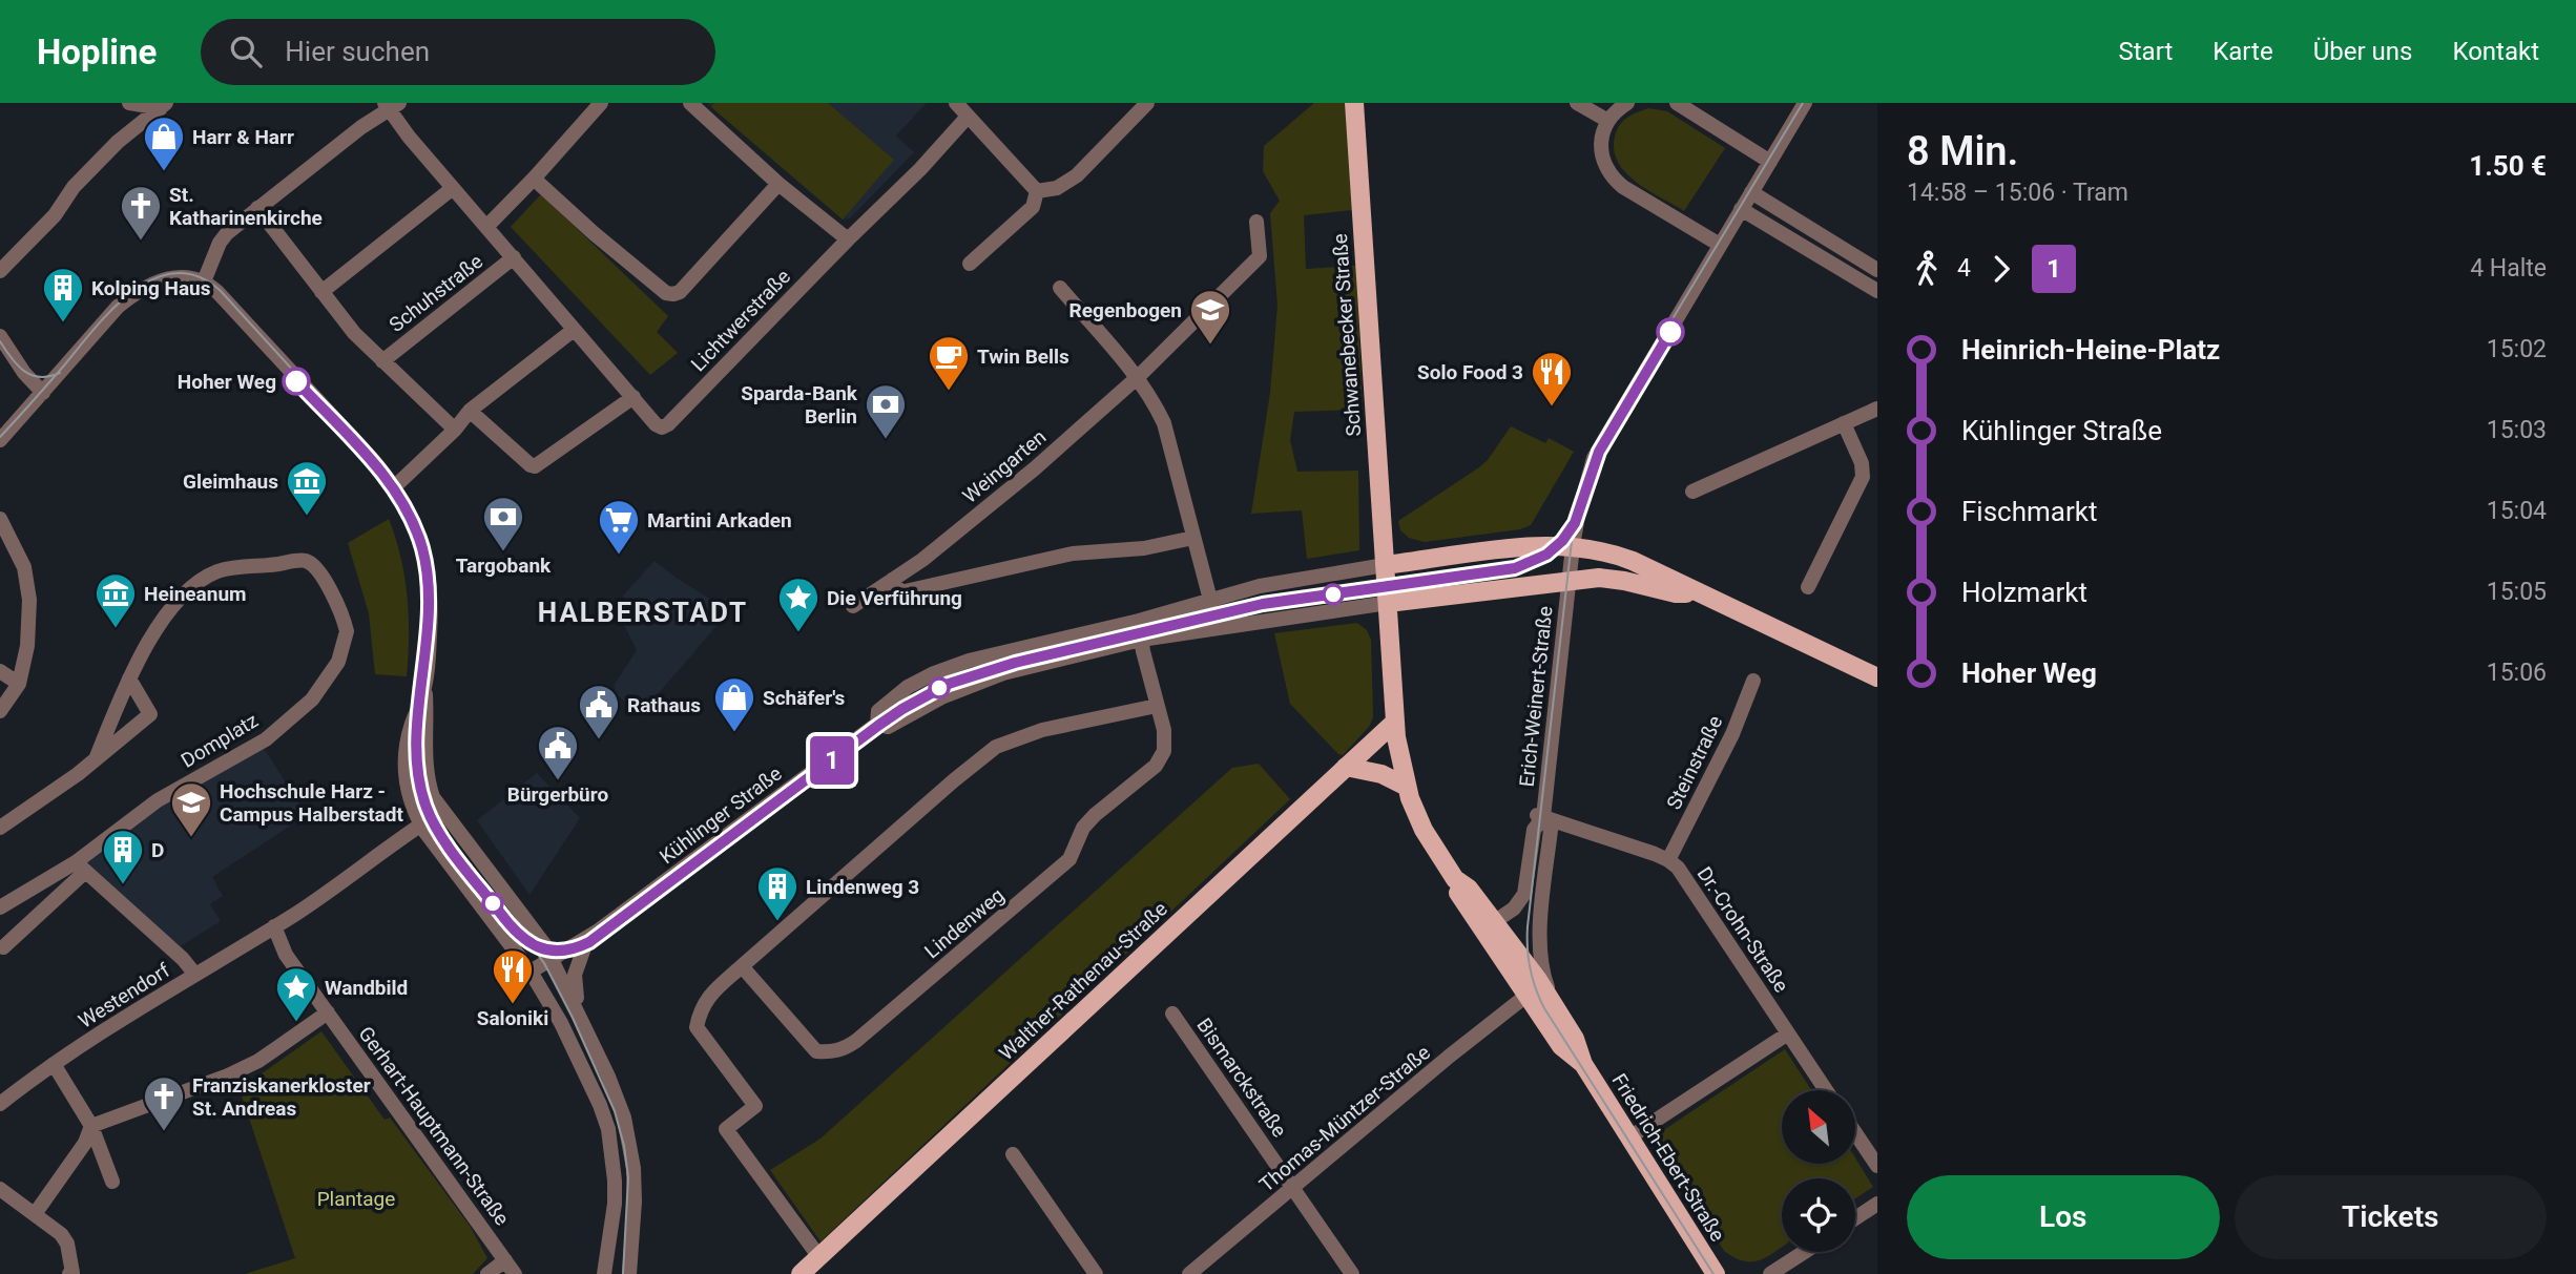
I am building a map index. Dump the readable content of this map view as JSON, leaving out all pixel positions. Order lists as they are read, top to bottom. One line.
{"streets":{"main road":["Schwanebecker Straße","Walther-Rathenau-Straße","Friedrich-Ebert-Straße"],"street":["Schuhstraße","Lichtwerstraße","Weingarten","Erich-Weinert-Straße","Domplatz","Steinstraße","Kühlinger Straße","Lindenweg","Dr.-Crohn-Straße","Westendorf","Bismarckstraße","Thomas-Müntzer-Straße","Gerhart-Hauptmann-Straße"]},"crossings":[["Schuhstraße","Lichtwerstraße"],["Schwanebecker Straße","Kühlinger Straße"],["Schwanebecker Straße","Friedrich-Ebert-Straße"],["Erich-Weinert-Straße","Dr.-Crohn-Straße"],["Erich-Weinert-Straße","Friedrich-Ebert-Straße"],["Steinstraße","Dr.-Crohn-Straße"],["Kühlinger Straße","Lindenweg"],["Kühlinger Straße","Friedrich-Ebert-Straße"],["Walther-Rathenau-Straße","Friedrich-Ebert-Straße"],["Westendorf","Gerhart-Hauptmann-Straße"],["Bismarckstraße","Thomas-Müntzer-Straße"],["Thomas-Müntzer-Straße","Friedrich-Ebert-Straße"]],"districts":["HALBERSTADT"],"parks":["Plantage"],"places":{"shop":["Harr & Harr","Schäfer's"],"church":["St. Katharinenkirche","Franziskanerkloster St. Andreas"],"building":["Kolping Haus","D","Lindenweg 3"],"school or university":["Regenbogen","Hochschule Harz - Campus Halberstadt"],"other":["Hoher Weg"],"cafe":["Twin Bells"],"restaurant":["Solo Food 3","Saloniki"],"bank":["Sparda-Bank Berlin","Targobank"],"museum":["Gleimhaus","Heineanum"],"supermarket":["Martini Arkaden"],"place":["Die Verführung","Wandbild"],"public building":["Rathaus","Bürgerbüro"]},"lines":["tram line 1"],"north":"top left","page":{"header":"Hopline","search":"Hier suchen","nav":["Start","Karte","Über uns","Kontakt"],"on_map":"1","heading":["8 Min.","14:58 – 15:06 · Tram","1.50 €"],"legs":["4","1","4 Halte"],"list":[{"name":"Heinrich-Heine-Platz","value":"15:02"},{"name":"Kühlinger Straße","value":"15:03"},{"name":"Fischmarkt","value":"15:04"},{"name":"Holzmarkt","value":"15:05"},{"name":"Hoher Weg","value":"15:06"}],"buttons":["Los","Tickets"]}}
